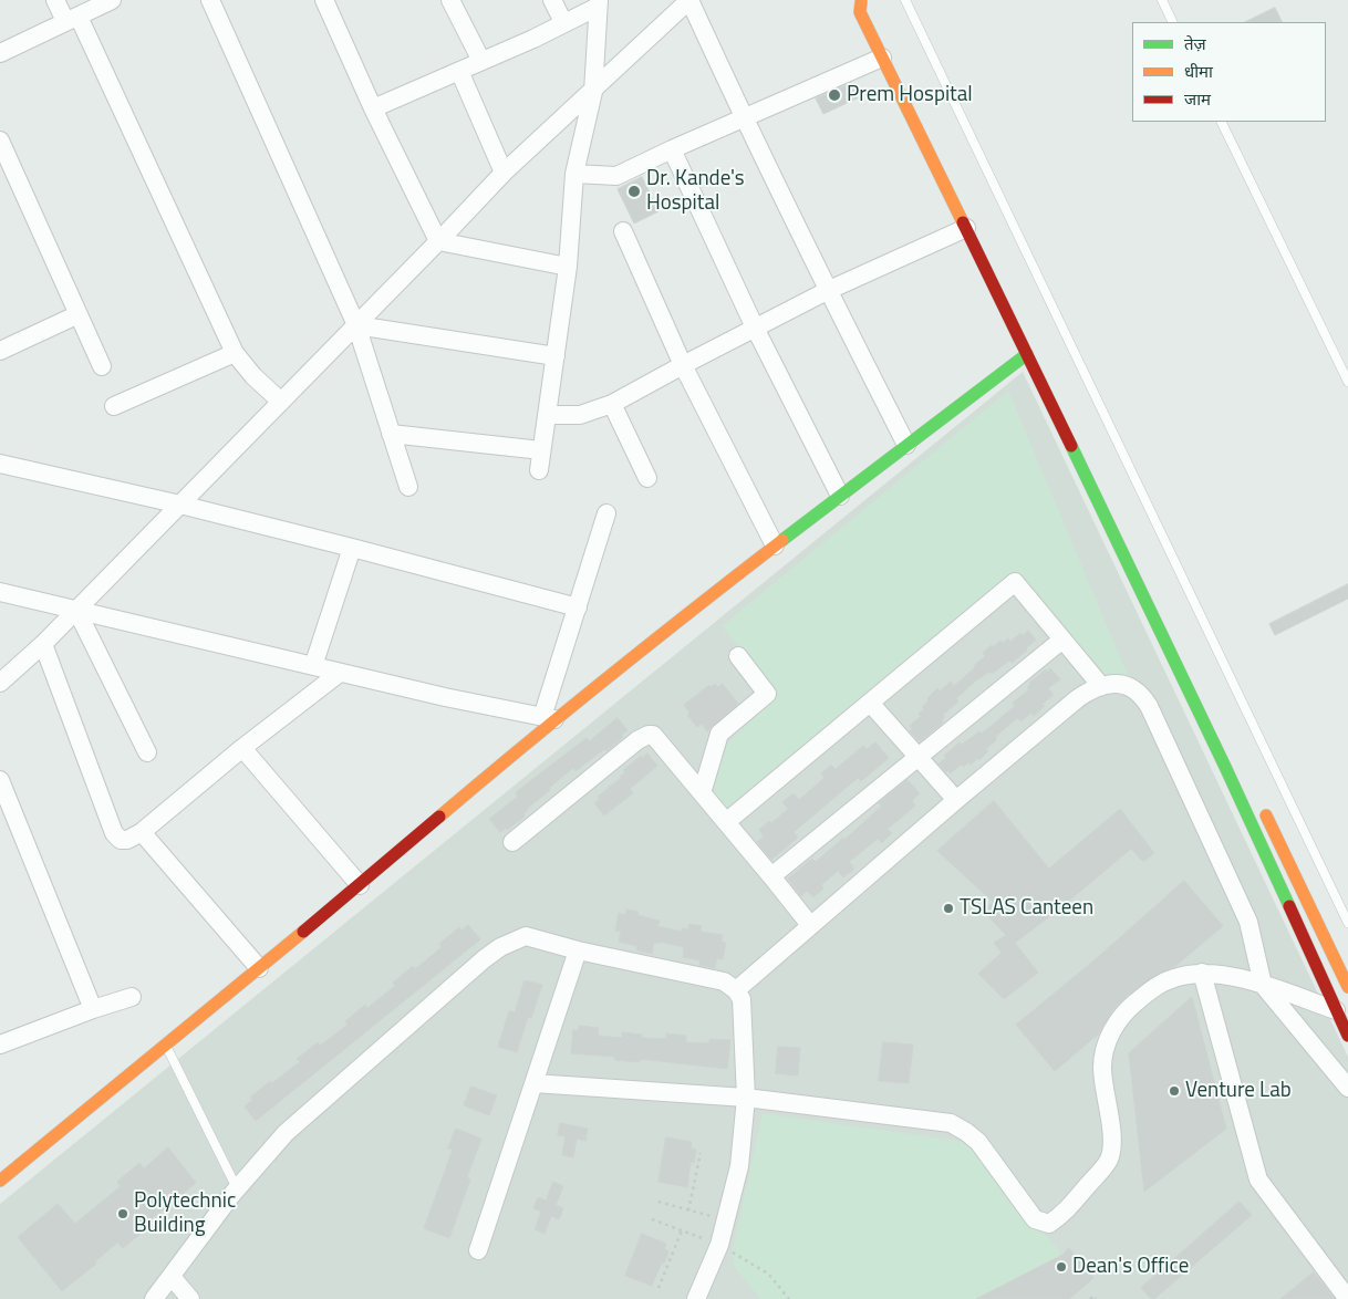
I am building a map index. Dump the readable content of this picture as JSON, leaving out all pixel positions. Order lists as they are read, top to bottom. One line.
{"places":["Prem Hospital","Dr. Kande's Hospital","TSLAS Canteen","Venture Lab","Polytechnic Building","Dean's Office"],"legend":["तेज़","धीमा","जाम"]}
